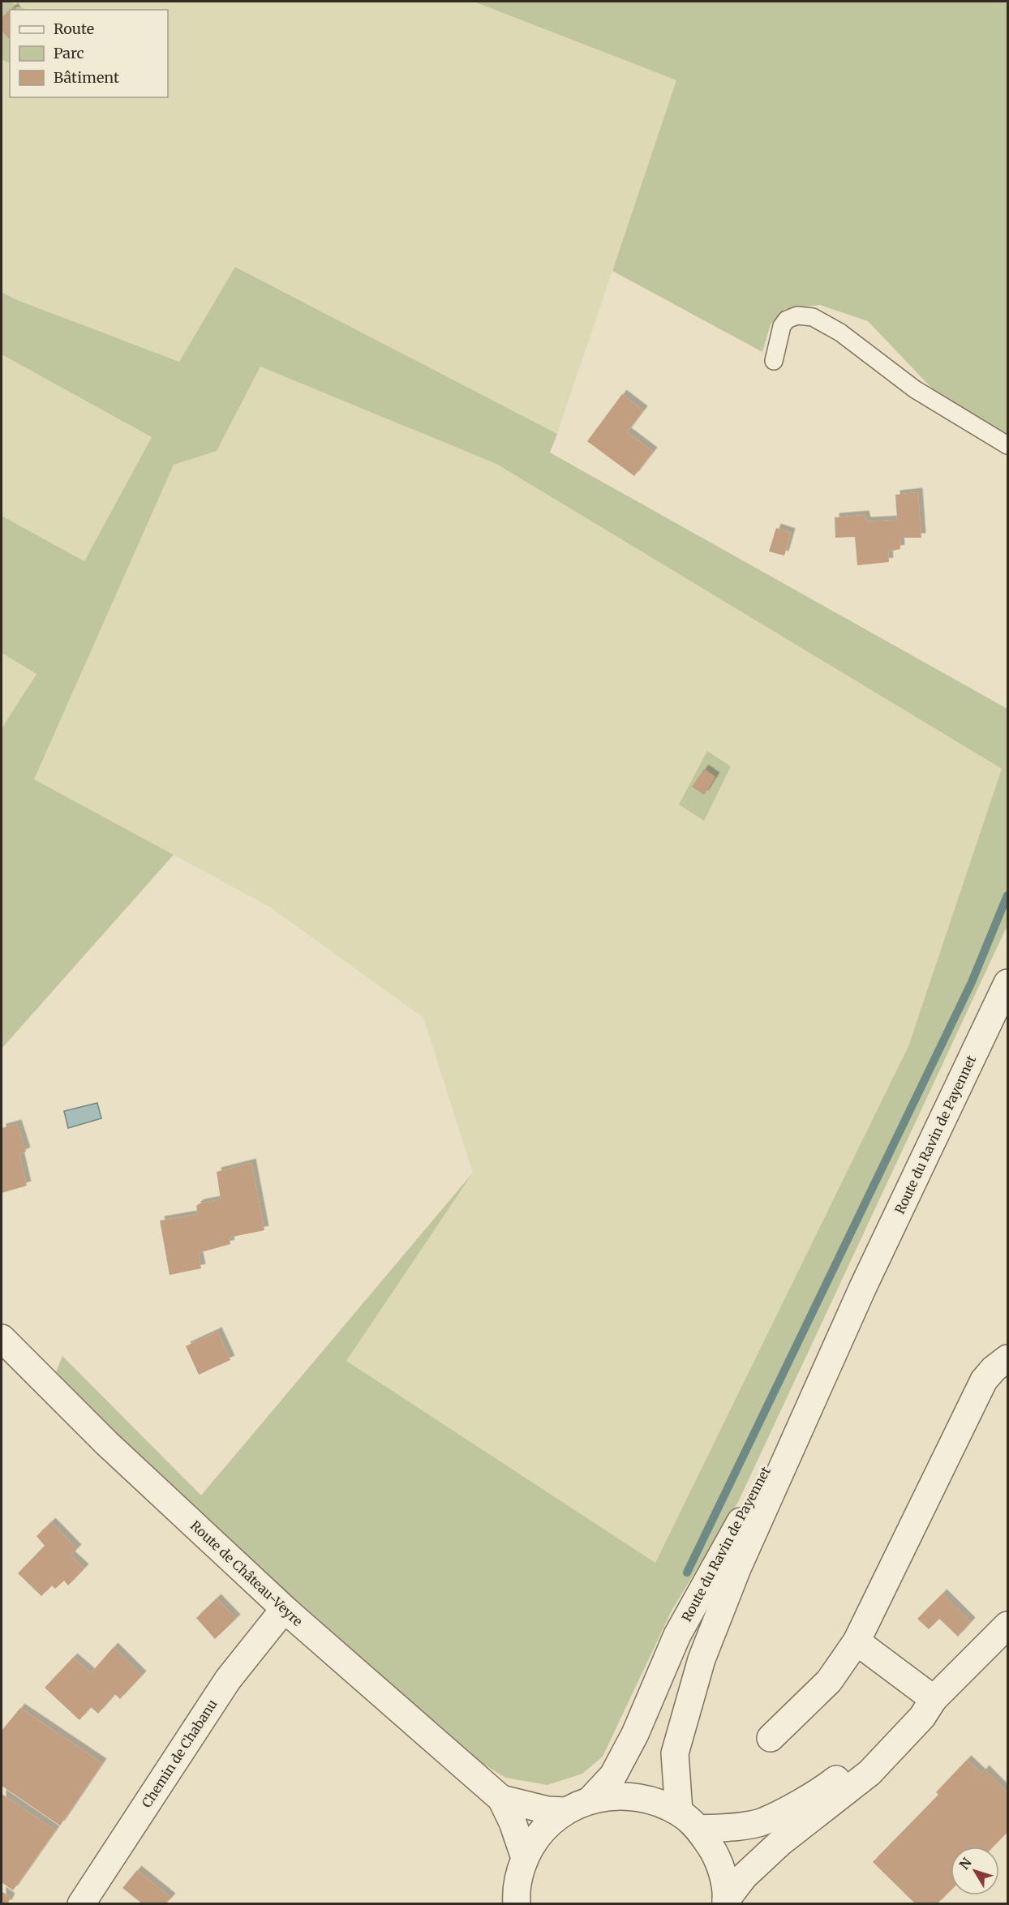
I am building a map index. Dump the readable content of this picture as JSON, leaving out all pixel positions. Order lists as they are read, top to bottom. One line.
{"streets":{"street":["Route du Ravin de Payennet","Route de Château-Veyre","Chemin de Chabanu"]},"crossings":[["Route de Château-Veyre","Chemin de Chabanu"]],"legend":["Route","Parc","Bâtiment"],"north":"top left"}
